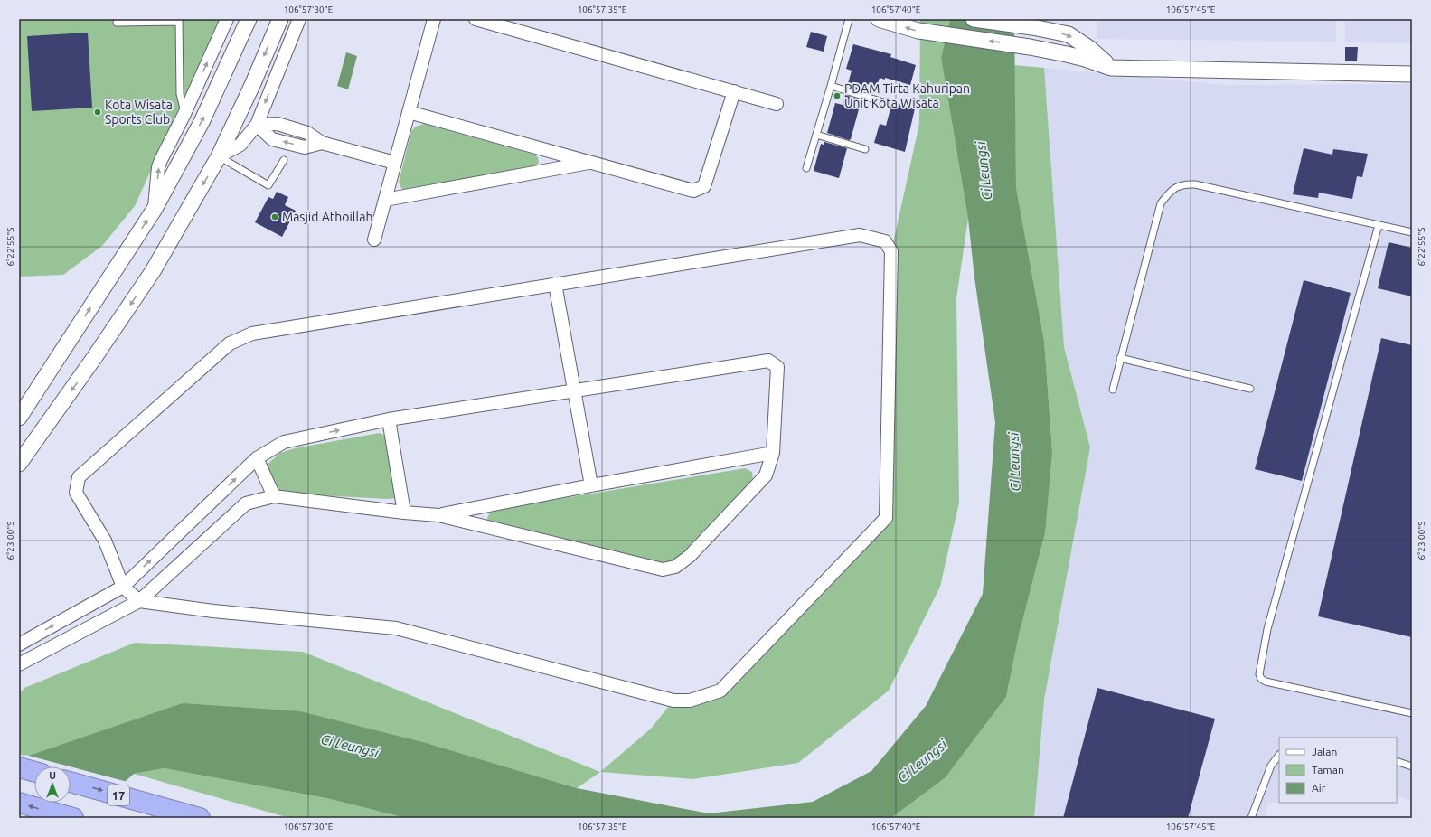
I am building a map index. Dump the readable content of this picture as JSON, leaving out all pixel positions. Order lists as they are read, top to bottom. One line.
{"streets":{"highway":["17"]},"water":["Ci Leungsi"],"places":["PDAM Tirta Kahuripan Unit Kota Wisata","Kota Wisata Sports Club","Masjid Athoillah"],"legend":["Jalan","Taman","Air"],"north":"top","coordinates":["106°57'30\"E","106°57'35\"E","106°57'40\"E","106°57'45\"E","6°22'55\"S","6°23'00\"S"]}
